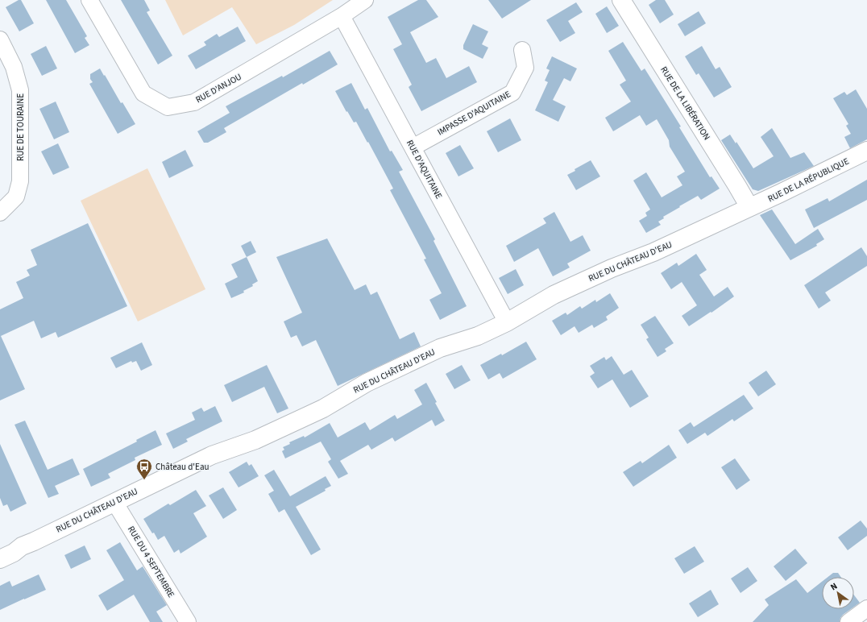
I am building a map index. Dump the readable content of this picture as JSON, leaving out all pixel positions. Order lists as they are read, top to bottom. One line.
{"streets":{"street":["RUE D'ANJOU","RUE DE LA LIBÉRATION","IMPASSE D'AQUITAINE","RUE DE TOURAINE","RUE D'AQUITAINE","RUE DE LA RÉPUBLIQUE","RUE DU CHÂTEAU D'EAU","RUE DU 4 SEPTEMBRE"]},"crossings":[["RUE D'ANJOU","RUE D'AQUITAINE"],["RUE DE LA LIBÉRATION","RUE DE LA RÉPUBLIQUE"],["RUE DE LA LIBÉRATION","RUE DU CHÂTEAU D'EAU"],["IMPASSE D'AQUITAINE","RUE D'AQUITAINE"],["RUE D'AQUITAINE","RUE DU CHÂTEAU D'EAU"],["RUE DE LA RÉPUBLIQUE","RUE DU CHÂTEAU D'EAU"],["RUE DU CHÂTEAU D'EAU","RUE DU 4 SEPTEMBRE"]],"places":{"bus stop":["Château d'Eau"]},"north":"top left"}
